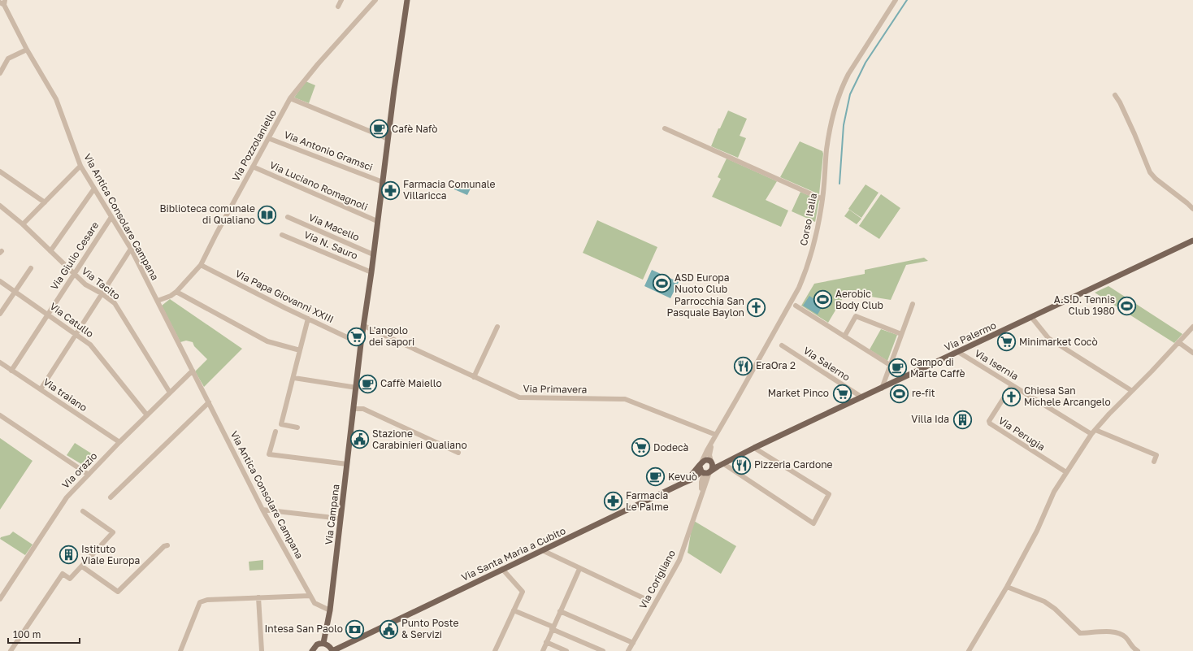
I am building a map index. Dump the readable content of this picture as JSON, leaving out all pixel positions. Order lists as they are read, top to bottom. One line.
{"streets":{"main road":["Via Palermo","Via Campana","Via Santa Maria a Cubito"],"street":["Via Pozzolaniello","Via Antonio Gramsci","Via Luciano Romagnoli","Via Antica Consolare Campana","Corso Italia","Via Macello","Via N. Sauro","Via Giulio Cesare","Via Tacito","Via Papa Giovanni XXIII","Via Catullo","Via Salerno","Via Isernia","Via Primavera","Via traiano","Via Perugia","Via orazio","Via Corigliano"]},"crossings":[["Via Pozzolaniello","Via Antonio Gramsci"],["Via Pozzolaniello","Via Luciano Romagnoli"],["Via Pozzolaniello","Via Antica Consolare Campana"],["Via Pozzolaniello","Via Papa Giovanni XXIII"],["Via Antonio Gramsci","Via Campana"],["Via Luciano Romagnoli","Via Campana"],["Via Antica Consolare Campana","Via Giulio Cesare"],["Via Antica Consolare Campana","Via orazio"],["Via Antica Consolare Campana","Via Campana"],["Corso Italia","Via Primavera"],["Via Macello","Via Campana"],["Via N. Sauro","Via Campana"],["Via Giulio Cesare","Via Tacito"],["Via Giulio Cesare","Via Catullo"],["Via Giulio Cesare","Via traiano"],["Via Tacito","Via orazio"],["Via Papa Giovanni XXIII","Via Campana"],["Via Catullo","Via orazio"],["Via Palermo","Via Salerno"],["Via Palermo","Via Isernia"],["Via Palermo","Via Santa Maria a Cubito"],["Via Isernia","Via Perugia"],["Via Primavera","Via Campana"],["Via traiano","Via orazio"]],"places":{"cafe":["Cafè Nafò","Campo di Marte Caffè","Caffè Maiello","Kevuò"],"pharmacy":["Farmacia Comunale Villaricca","Farmacia Le Palme"],"library":["Biblioteca comunale di Qualiano"],"sports":["ASD Europa Nuoto Club","Aerobic Body Club","A.S.D. Tennis Club 1980","re-fit"],"church":["Parrocchia San Pasquale Baylon","Chiesa San Michele Arcangelo"],"supermarket":["L'angolo dei sapori","Minimarket Cocò","Market Pinco","Dodecà"],"restaurant":["EraOra 2","Pizzeria Cardone"],"building":["Villa Ida","Istituto Viale Europa"],"public building":["Stazione Carabinieri Qualiano","Punto Poste & Servizi"],"bank":["Intesa San Paolo"]},"scale_bar":"100 m"}
